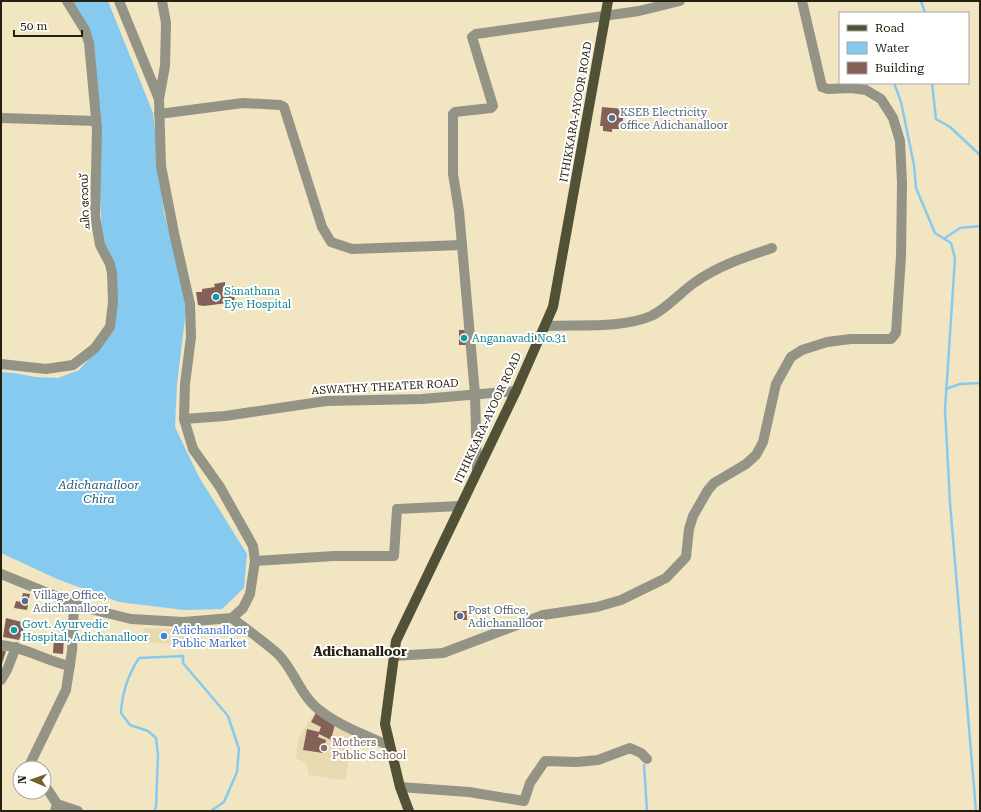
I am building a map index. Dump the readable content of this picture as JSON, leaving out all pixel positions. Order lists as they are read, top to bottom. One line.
{"streets":{"main road":["ITHIKKARA-AYOOR ROAD"],"street":["ചിറ റോഡ്","ASWATHY THEATER ROAD"]},"crossings":[["ITHIKKARA-AYOOR ROAD","ASWATHY THEATER ROAD"]],"districts":["Adichanalloor"],"water":["Adichanalloor Chira"],"places":["KSEB Electricity office Adichanalloor","Sanathana Eye Hospital","Anganavadi No.31","Village Office, Adichanalloor","Post Office, Adichanalloor","Govt. Ayurvedic Hospital, Adichanalloor","Adichanalloor Public Market","Mothers Public School"],"legend":["Road","Water","Building"],"scale_bar":"50 m","north":"left"}
